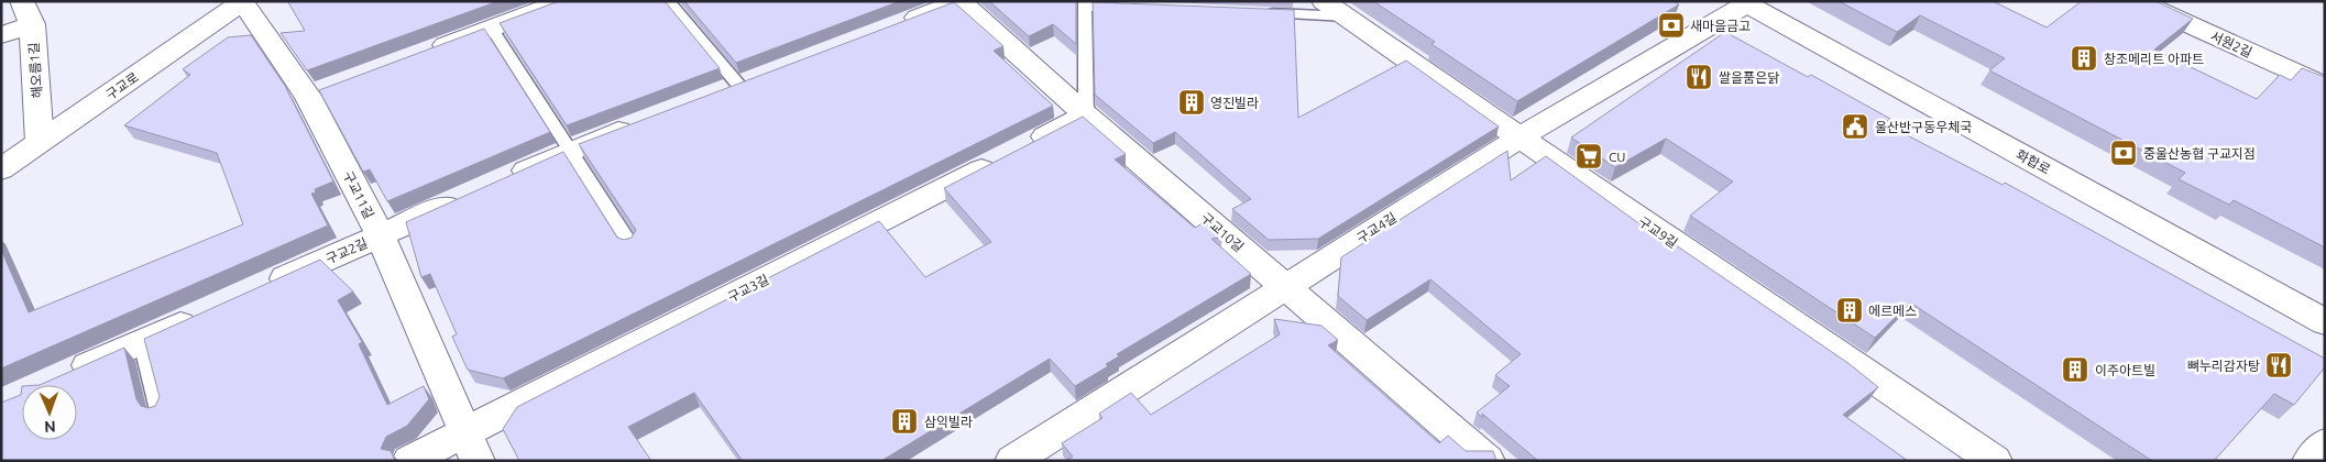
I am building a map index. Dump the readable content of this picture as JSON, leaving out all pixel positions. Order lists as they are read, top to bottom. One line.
{"streets":{"street":["서원2길","해오름1길","구교로","화합로","구교11길","구교4길","구교10길","구교9길","구교2길","구교3길"]},"crossings":[["해오름1길","구교로"],["구교로","구교11길"],["화합로","구교4길"],["구교11길","구교2길"],["구교11길","구교3길"],["구교4길","구교10길"],["구교4길","구교9길"],["구교10길","구교3길"]],"places":{"bank":["새마을금고","중울산농협 구교지점"],"building":["창조메리트 아파트","영진빌라","에르메스","이주아트빌","삼익빌라"],"restaurant":["쌀을품은닭","뼈누리감자탕"],"public building":["울산반구동우체국"],"supermarket":["CU"]},"north":"bottom"}
